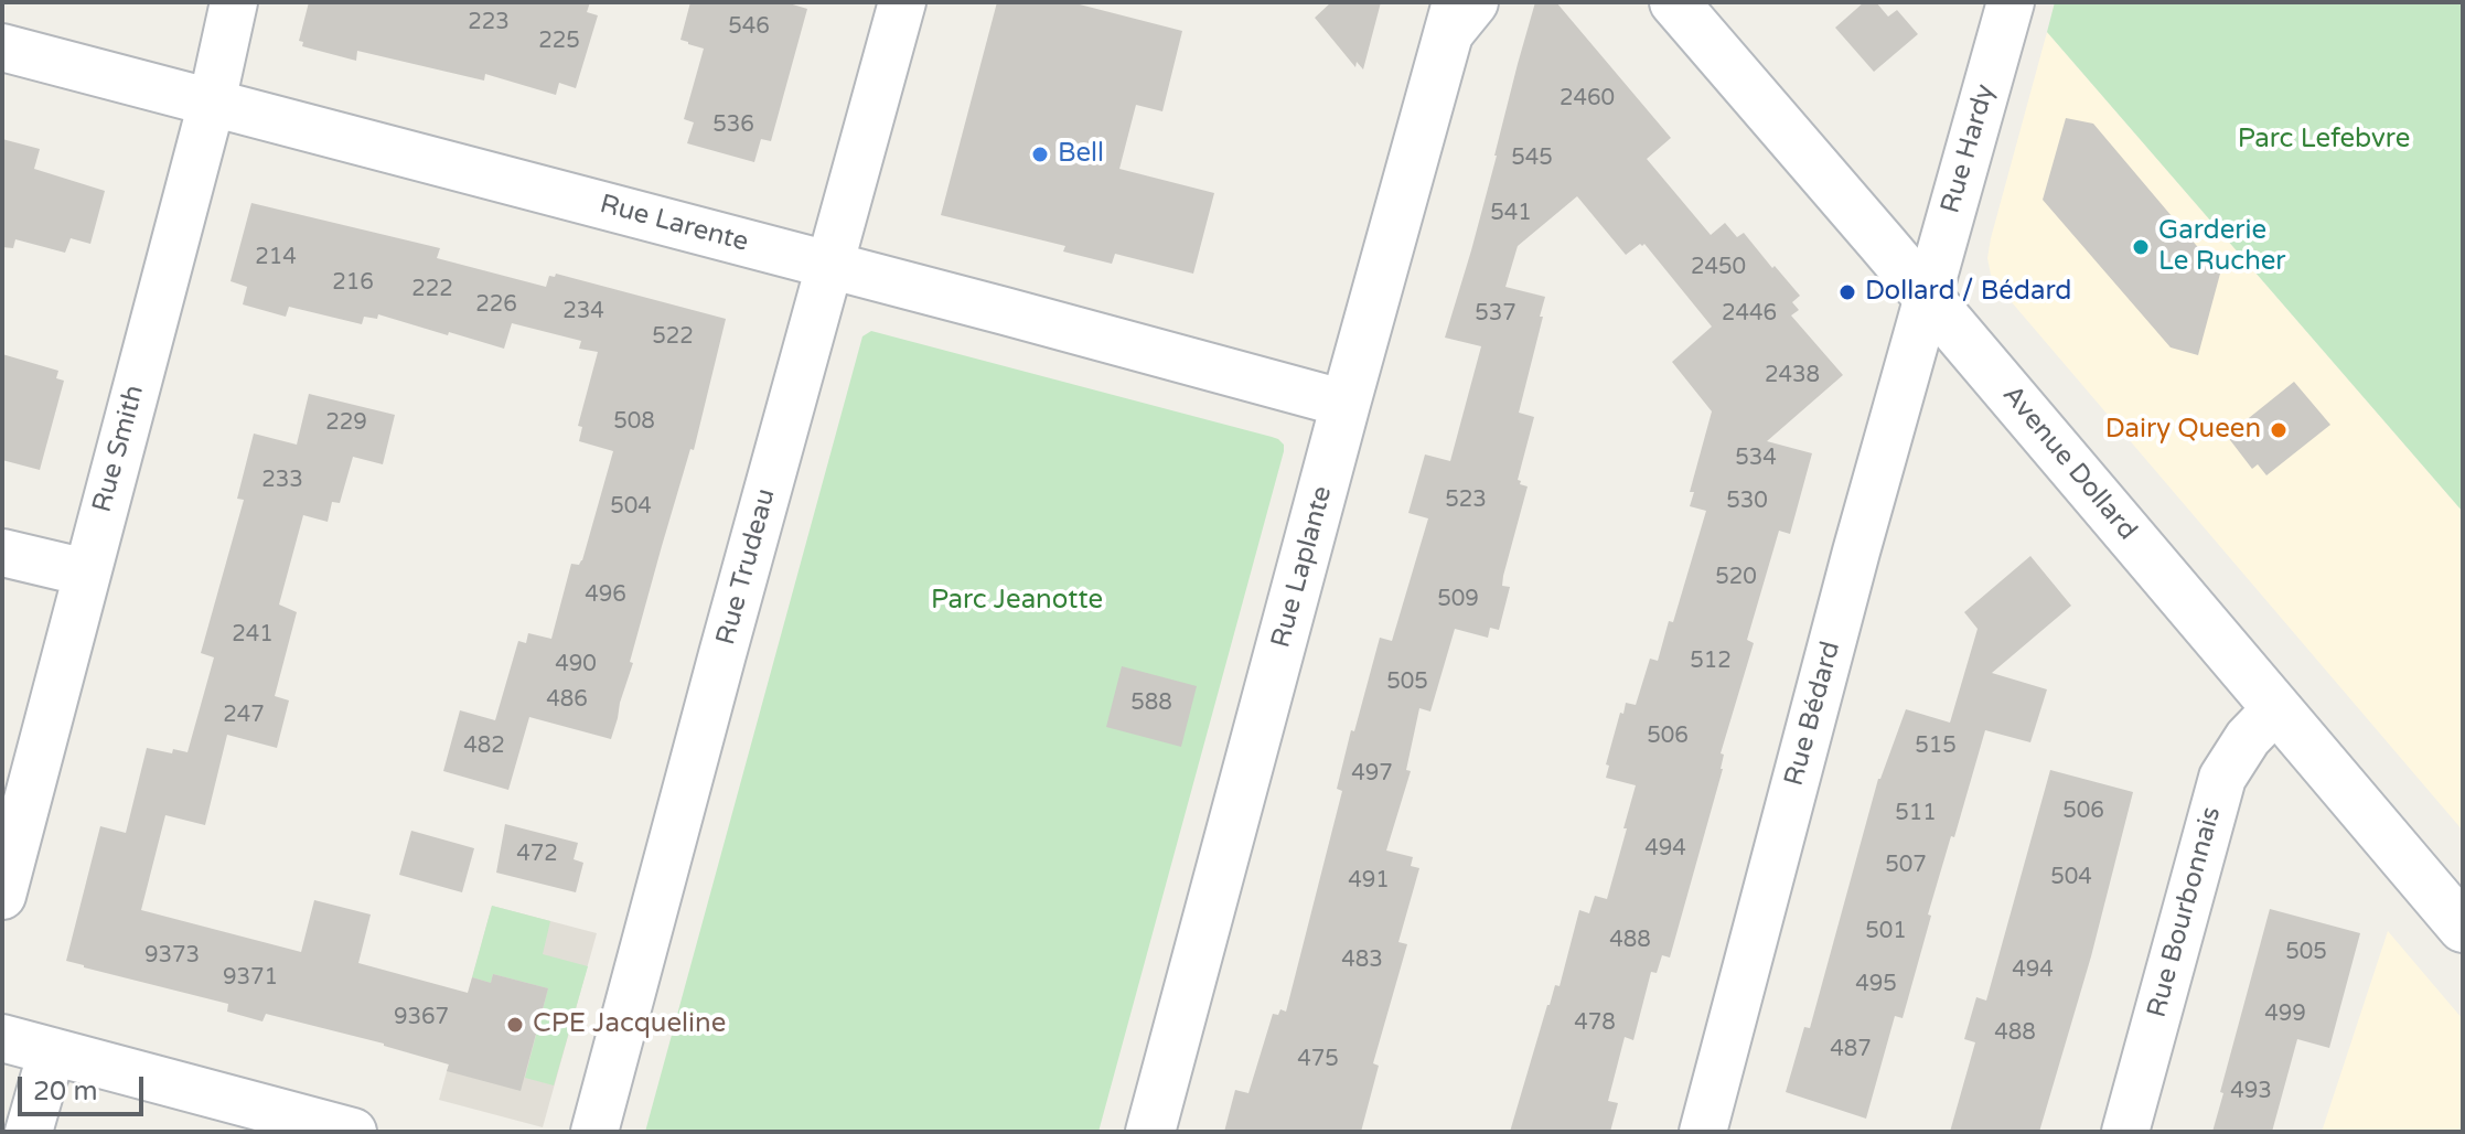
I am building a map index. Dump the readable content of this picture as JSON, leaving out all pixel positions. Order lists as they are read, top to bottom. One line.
{"streets":{"main road":["Avenue Dollard","Rue Laplante"],"street":["Rue Hardy","Rue Larente","Rue Smith","Rue Trudeau","Rue Bédard","Rue Bourbonnais"]},"crossings":[["Rue Hardy","Avenue Dollard"],["Rue Hardy","Rue Bédard"],["Rue Larente","Rue Smith"],["Rue Larente","Rue Trudeau"],["Rue Larente","Rue Laplante"],["Avenue Dollard","Rue Bédard"],["Avenue Dollard","Rue Bourbonnais"]],"parks":["Parc Lefebvre","Parc Jeanotte"],"places":["Bell","Garderie Le Rucher","Dollard / Bédard","Dairy Queen","CPE Jacqueline"],"house_numbers":["223","546","225","2460","536","545","541","214","2450","216","222","226","234","537","2446","522","2438","508","229","534","233","523","530","504","520","496","509","241","512","490","505","486","588","247","506","482","515","497","506","511","494","472","507","504","491","501","488","505","9373","483","494","9371","495","499","9367","478","488","487","475","493"],"scale_bar":"20 m"}
